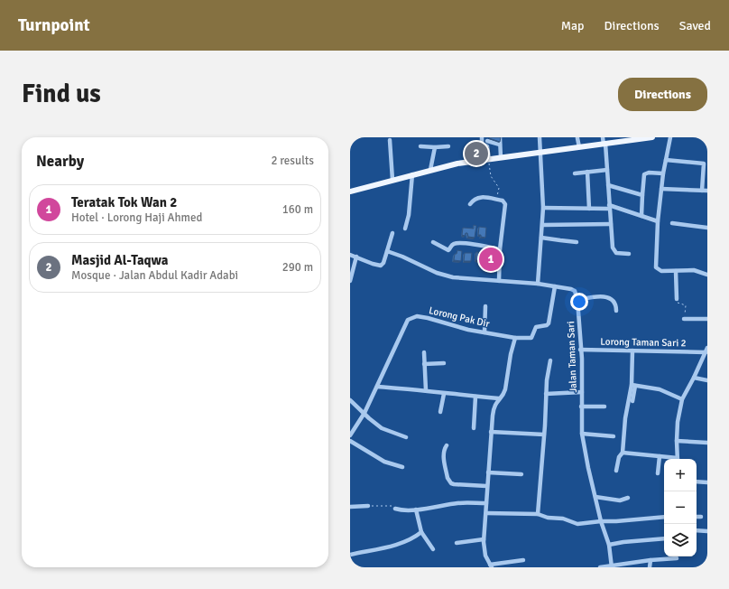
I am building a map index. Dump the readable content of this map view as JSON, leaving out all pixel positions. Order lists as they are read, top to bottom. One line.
{"streets":{"street":["Lorong Pak Dir","Lorong Taman Sari 2","Jalan Taman Sari"]},"crossings":[["Lorong Taman Sari 2","Jalan Taman Sari"]],"page":{"header":"Turnpoint","nav":["Map","Directions","Saved"],"buttons":"Directions","title":"Find us","heading":["Nearby","2 results"],"pins":["2","1"],"list":[{"mark":"1","name":"Teratak Tok Wan 2","note":"Hotel · Lorong Haji Ahmed","value":"160 m"},{"mark":"2","name":"Masjid Al-Taqwa","note":"Mosque · Jalan Abdul Kadir Adabi","value":"290 m"}],"map_buttons":["+","−"]}}
